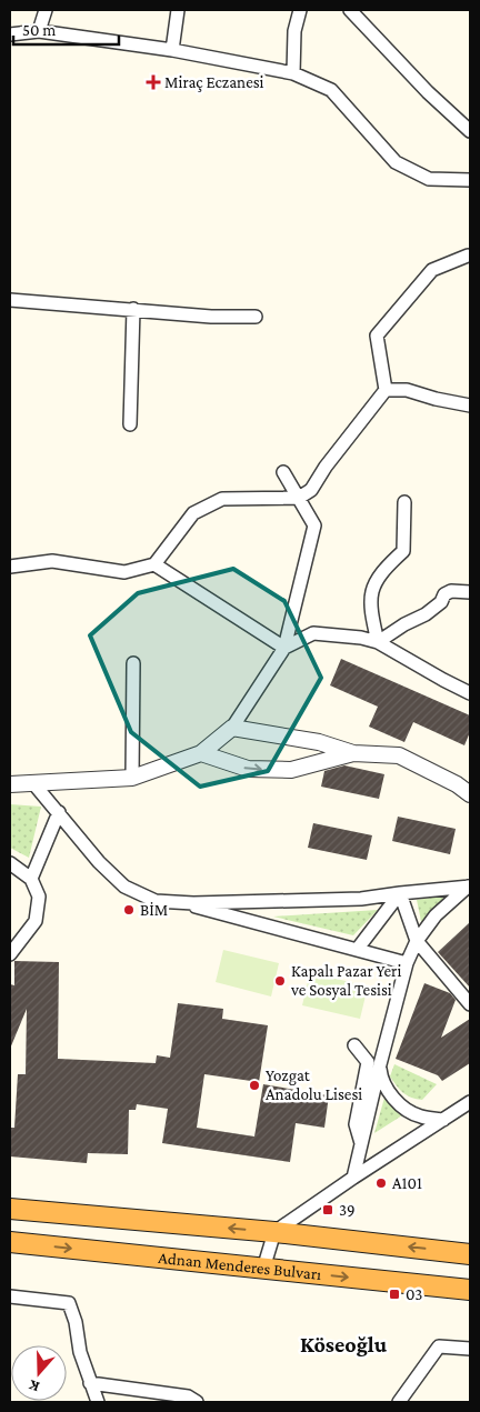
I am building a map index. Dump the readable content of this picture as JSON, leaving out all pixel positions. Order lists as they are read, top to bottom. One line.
{"streets":{"highway":["Adnan Menderes Bulvarı"]},"districts":["Köseoğlu"],"places":{"health":["Miraç Eczanesi"],"other":["BİM","Kapalı Pazar Yeri ve Sosyal Tesisi","Yozgat Anadolu Lisesi","A101"],"transit":["39","03"]},"scale_bar":"50 m","north":"bottom"}
